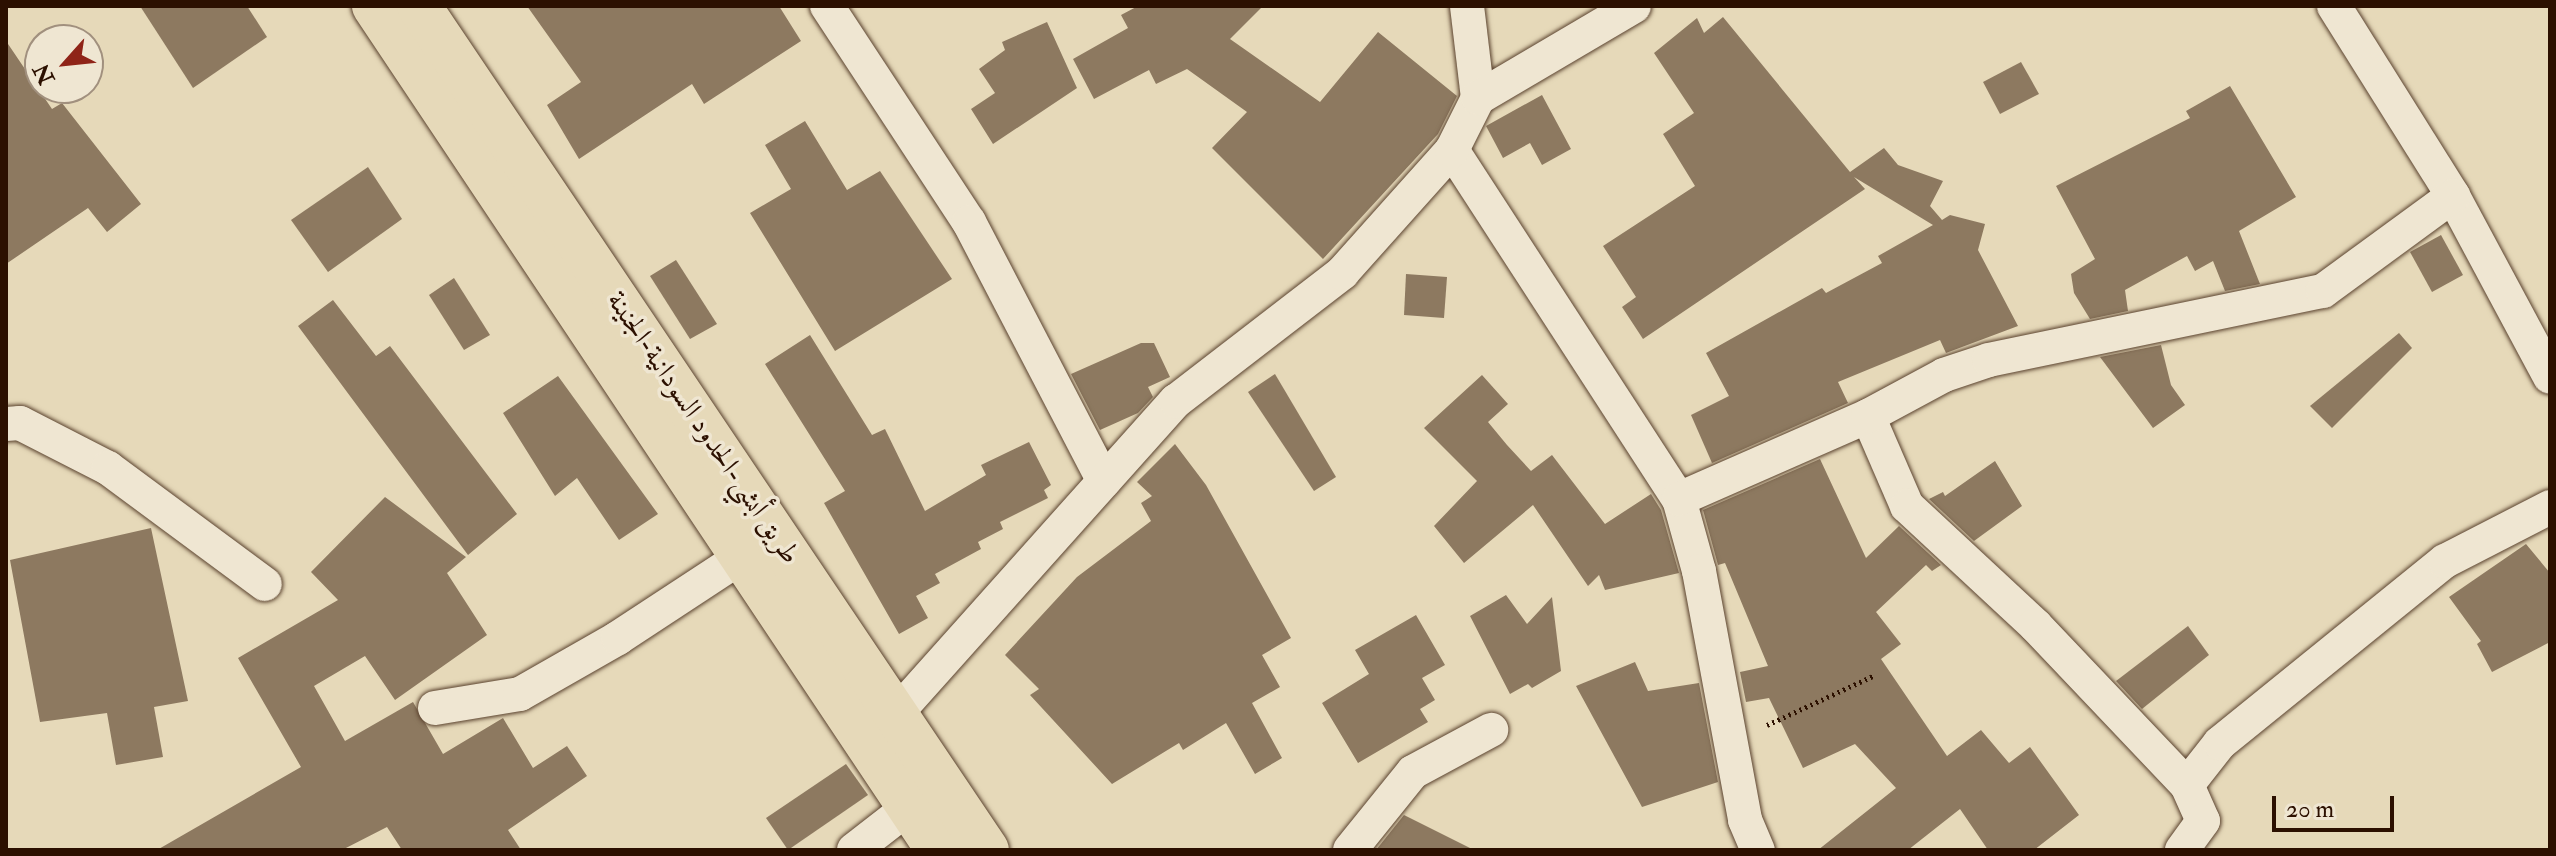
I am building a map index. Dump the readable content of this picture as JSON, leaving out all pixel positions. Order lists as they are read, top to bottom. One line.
{"streets":{"highway":["طريق أبشي-الحدود السودانية-الجنينة"]},"scale_bar":"20 m","north":"bottom left"}
